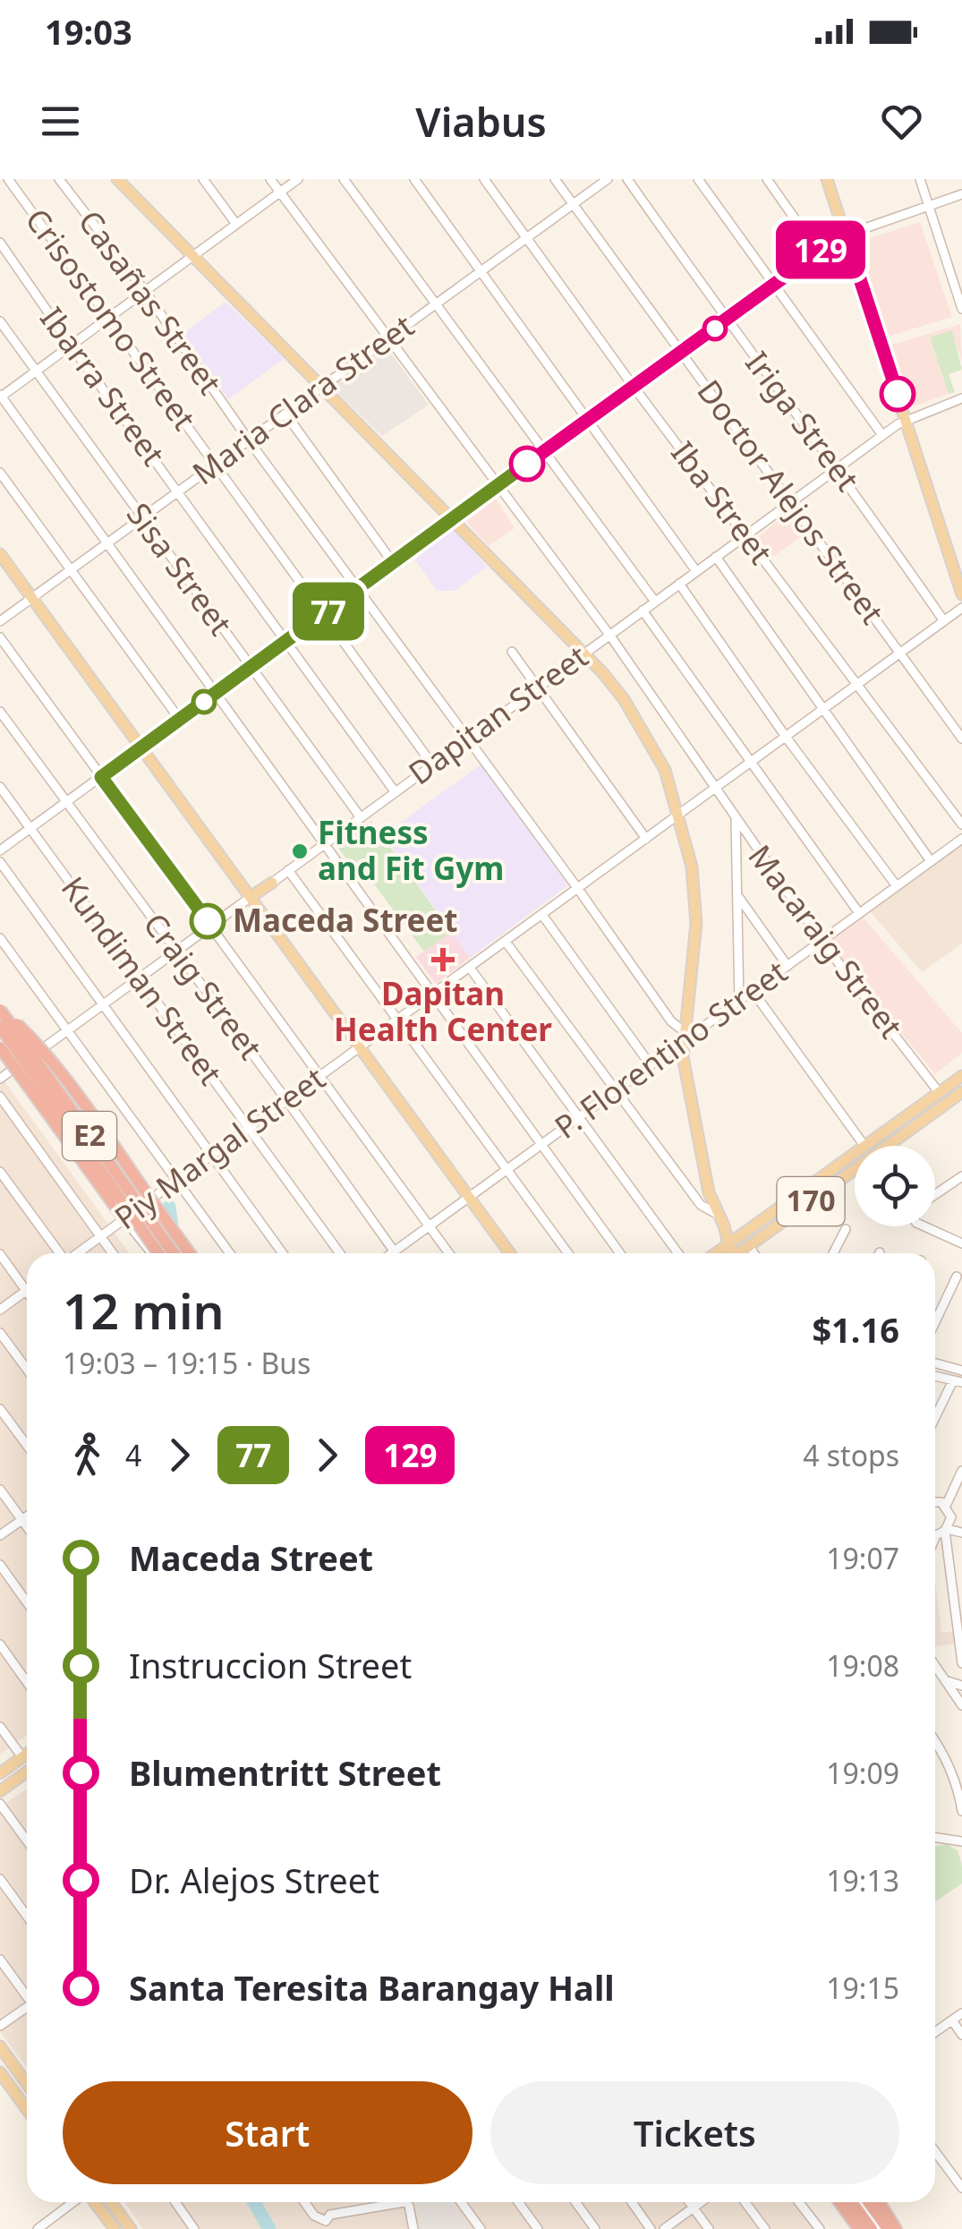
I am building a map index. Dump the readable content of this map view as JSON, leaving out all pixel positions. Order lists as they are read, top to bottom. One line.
{"streets":{"highway":["E2"],"main road":["Dapitan Street","170"],"street":["Casañas Street","Crisostomo Street","Ibarra Street","Maria Clara Street","Iriga Street","Doctor Alejos Street","Iba Street","Sisa Street","Macaraig Street","Kundiman Street","Craig Street","P. Florentino Street","Piy Margal Street"]},"crossings":[["Casañas Street","Maria Clara Street"],["Casañas Street","Dapitan Street"],["Casañas Street","P. Florentino Street"],["Casañas Street","Piy Margal Street"],["Crisostomo Street","Maria Clara Street"],["Crisostomo Street","Dapitan Street"],["Ibarra Street","Maria Clara Street"],["Ibarra Street","Dapitan Street"],["Maria Clara Street","Doctor Alejos Street"],["Maria Clara Street","Iba Street"],["Maria Clara Street","Sisa Street"],["Maria Clara Street","Macaraig Street"],["Iriga Street","Dapitan Street"],["Iriga Street","Piy Margal Street"],["Doctor Alejos Street","Dapitan Street"],["Doctor Alejos Street","Piy Margal Street"],["Iba Street","Dapitan Street"],["Iba Street","Piy Margal Street"],["Sisa Street","Dapitan Street"],["Dapitan Street","Macaraig Street"],["Dapitan Street","Kundiman Street"],["Dapitan Street","Craig Street"],["Macaraig Street","P. Florentino Street"],["Macaraig Street","Piy Margal Street"],["Macaraig Street","170"],["Kundiman Street","Piy Margal Street"],["Craig Street","P. Florentino Street"],["Craig Street","Piy Margal Street"]],"places":{"other":["Fitness and Fit Gym","Maceda Street"],"health":["Dapitan Health Center"]},"lines":["bus line 129","bus line 77"],"page":{"status":"19:03","header":"Viabus","on_map":["77","129"],"heading":["12 min","19:03 – 19:15 · Bus","$1.16"],"legs":["4","77","129","4 stops"],"list":[{"name":"Maceda Street","value":"19:07"},{"name":"Instruccion Street","value":"19:08"},{"name":"Blumentritt Street","value":"19:09"},{"name":"Dr. Alejos Street","value":"19:13"},{"name":"Santa Teresita Barangay Hall","value":"19:15"}],"buttons":["Start","Tickets"]}}
